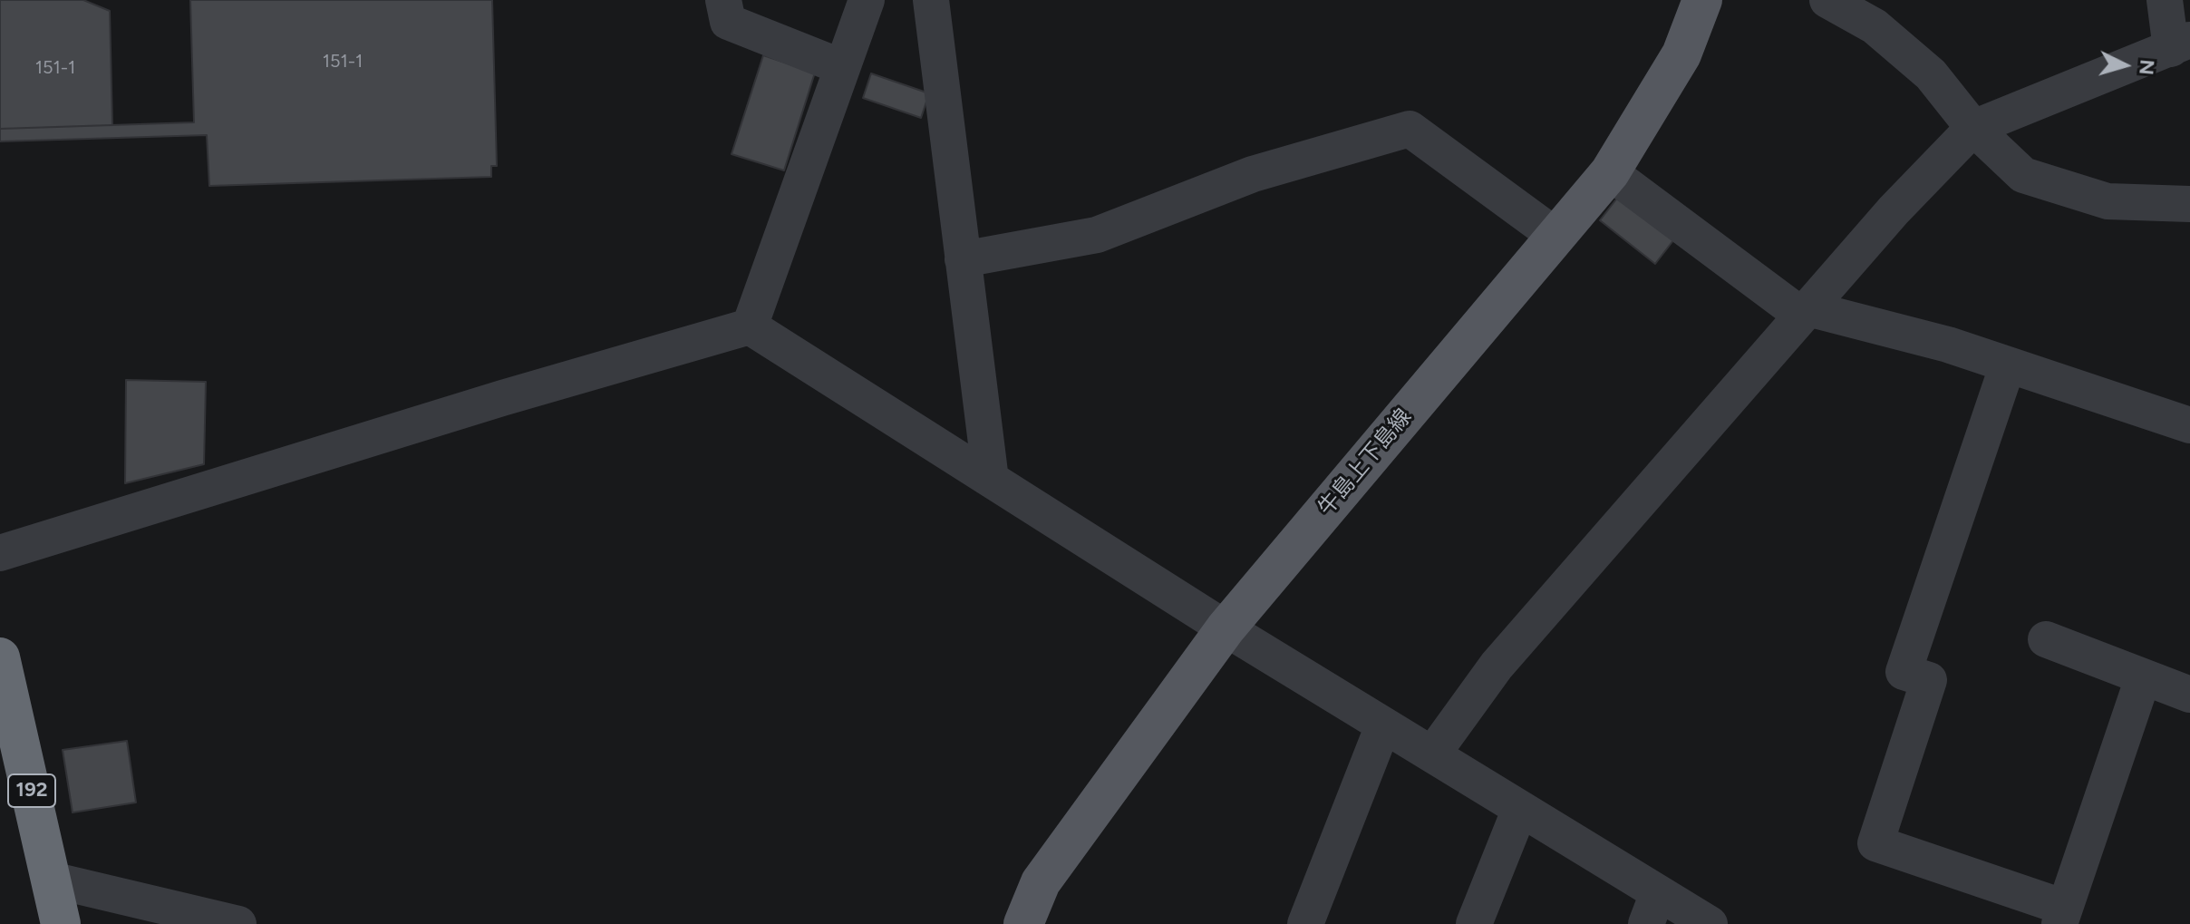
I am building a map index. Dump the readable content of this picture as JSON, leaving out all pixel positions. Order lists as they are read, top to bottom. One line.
{"streets":{"highway":["192"],"main road":["牛島上下島線"]},"house_numbers":["151-1","151-1"],"north":"right"}
